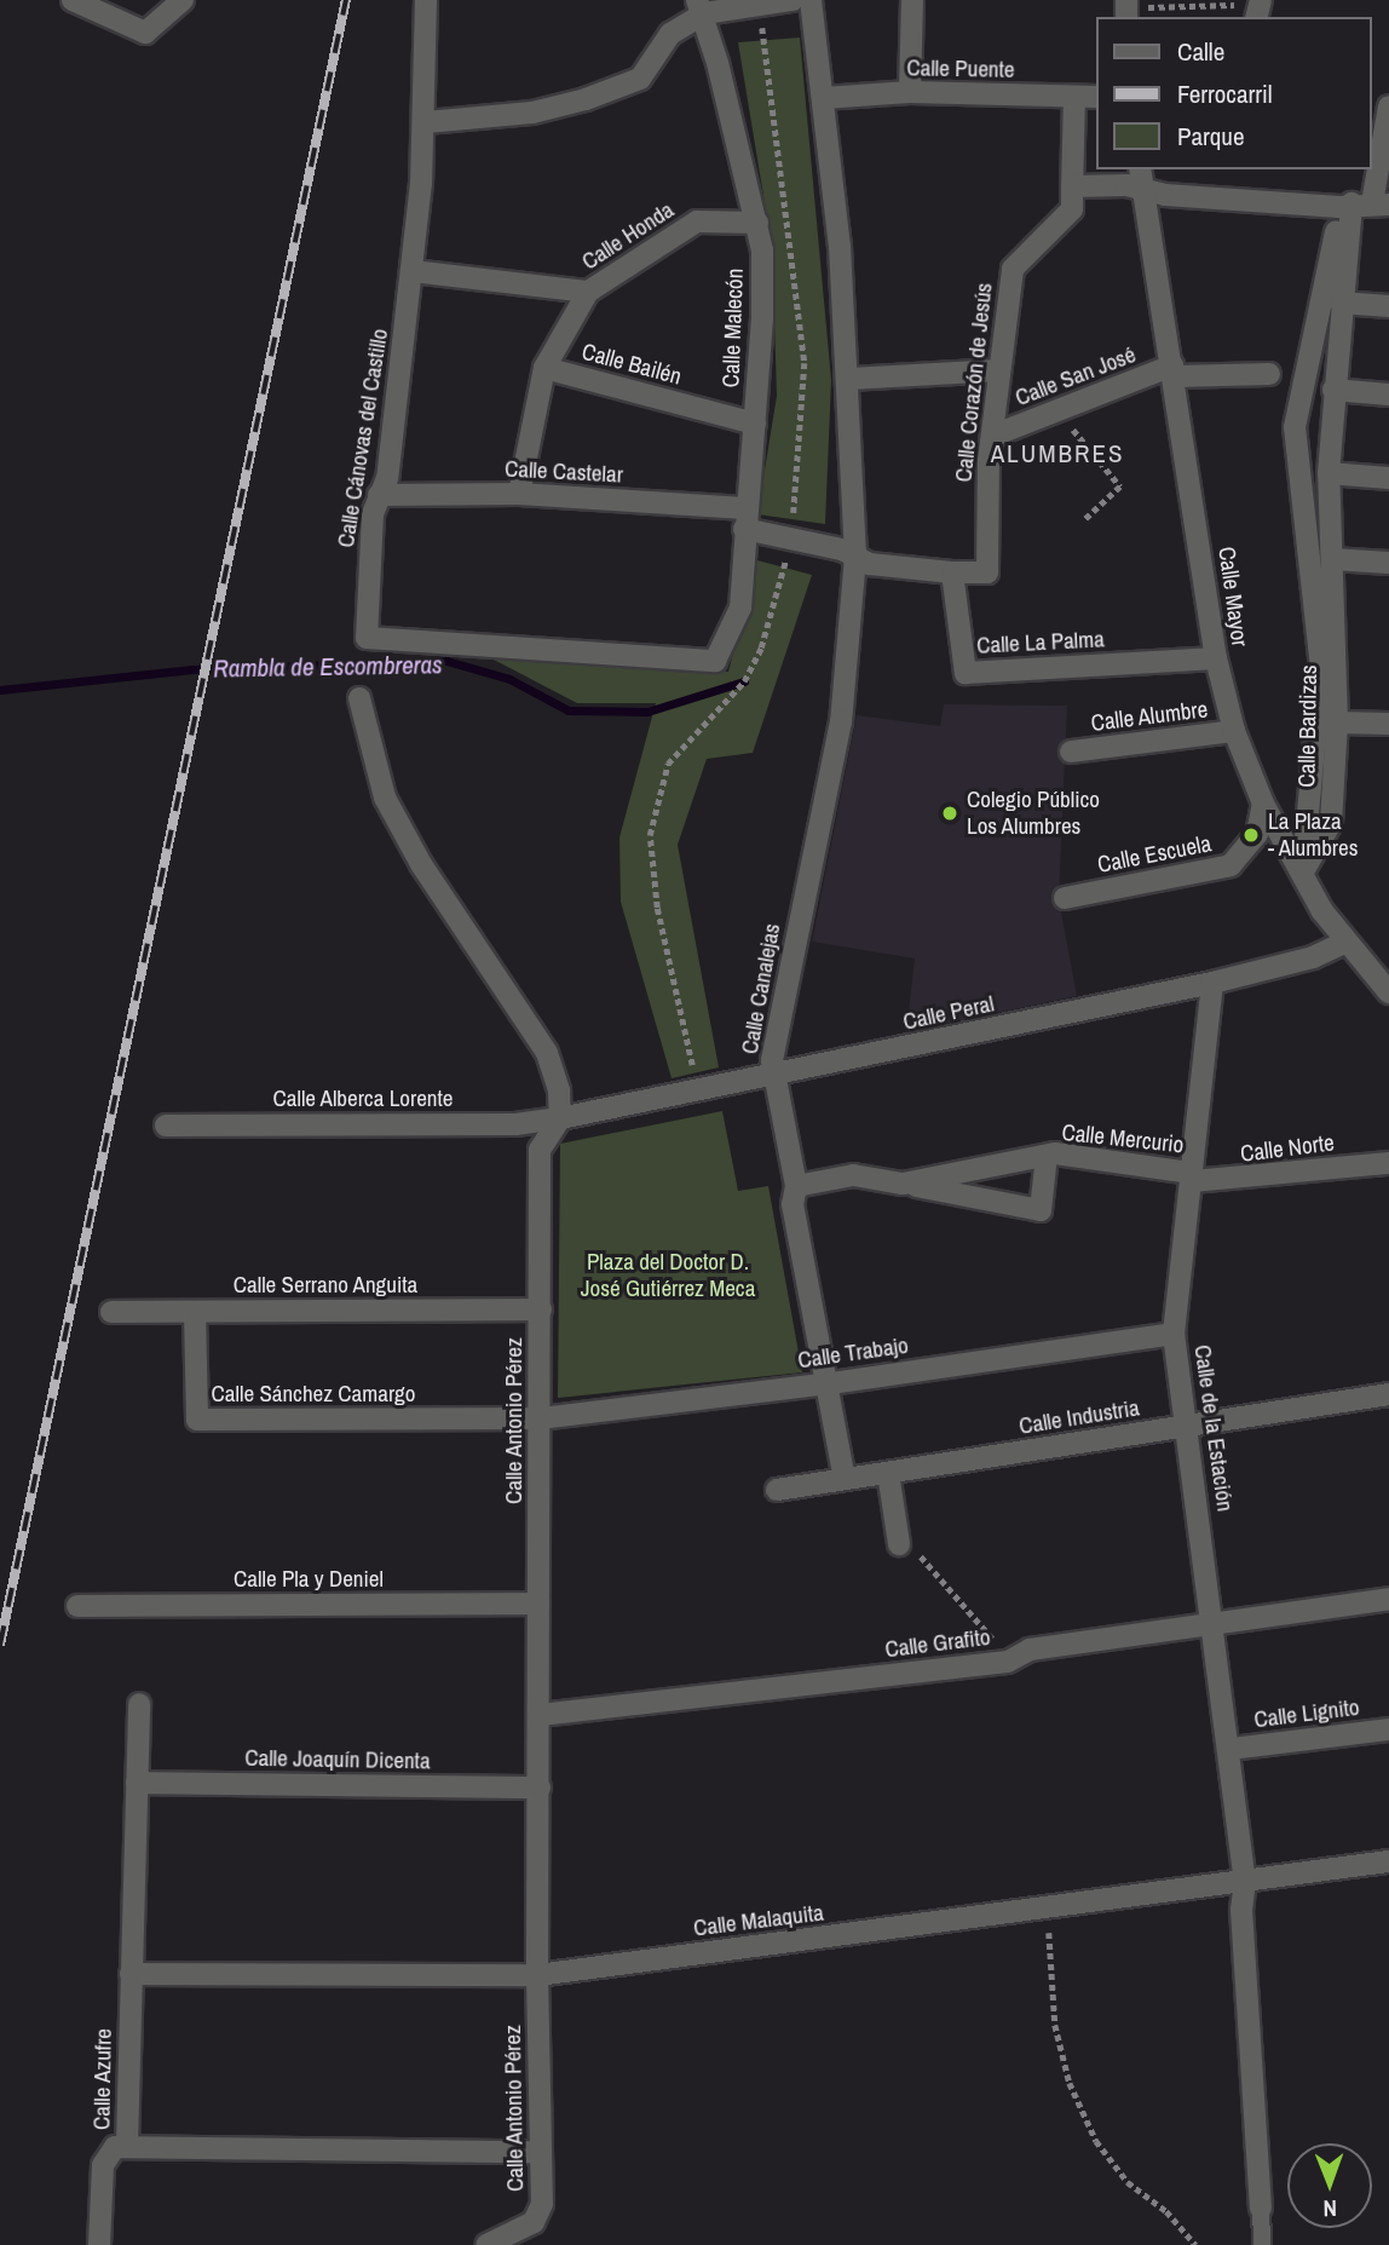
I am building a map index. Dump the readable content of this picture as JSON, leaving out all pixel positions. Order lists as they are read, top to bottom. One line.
{"streets":{"street":["Calle Puente","Calle Honda","Calle Malecón","Calle Bailén","Calle San José","Calle Corazón de Jesús","Calle Cánovas del Castillo","Calle Castelar","Calle Mayor","Calle La Palma","Calle Alumbre","Calle Bardizas","Calle Escuela","Calle Canalejas","Calle Peral","Calle Alberca Lorente","Calle Mercurio","Calle Norte","Calle Serrano Anguita","Calle Trabajo","Calle Sánchez Camargo","Calle Industria","Calle Antonio Pérez","Calle de la Estación","Calle Pla y Deniel","Calle Grafito","Calle Lignito","Calle Joaquín Dicenta","Calle Malaquita","Calle Azufre"]},"crossings":[["Calle Puente","Calle Corazón de Jesús"],["Calle Honda","Calle Malecón"],["Calle Honda","Calle Bailén"],["Calle Honda","Calle Castelar"],["Calle Malecón","Calle Bailén"],["Calle Malecón","Calle Cánovas del Castillo"],["Calle Malecón","Calle Castelar"],["Calle San José","Calle Corazón de Jesús"],["Calle San José","Calle Mayor"],["Calle Corazón de Jesús","Calle La Palma"],["Calle Cánovas del Castillo","Calle Castelar"],["Calle Castelar","Calle Canalejas"],["Calle Mayor","Calle La Palma"],["Calle Mayor","Calle Alumbre"],["Calle Mayor","Calle Bardizas"],["Calle Mayor","Calle Escuela"],["Calle Mayor","Calle Peral"],["Calle Canalejas","Calle Peral"],["Calle Canalejas","Calle Mercurio"],["Calle Canalejas","Calle Trabajo"],["Calle Canalejas","Calle Industria"],["Calle Peral","Calle Alberca Lorente"],["Calle Peral","Calle Antonio Pérez"],["Calle Peral","Calle de la Estación"],["Calle Alberca Lorente","Calle Antonio Pérez"],["Calle Mercurio","Calle Norte"],["Calle Mercurio","Calle de la Estación"],["Calle Norte","Calle de la Estación"],["Calle Serrano Anguita","Calle Sánchez Camargo"],["Calle Serrano Anguita","Calle Antonio Pérez"],["Calle Trabajo","Calle Sánchez Camargo"],["Calle Trabajo","Calle Antonio Pérez"],["Calle Trabajo","Calle de la Estación"],["Calle Sánchez Camargo","Calle Antonio Pérez"],["Calle Industria","Calle de la Estación"],["Calle Antonio Pérez","Calle Pla y Deniel"],["Calle Antonio Pérez","Calle Grafito"],["Calle Antonio Pérez","Calle Joaquín Dicenta"],["Calle Antonio Pérez","Calle Malaquita"],["Calle Antonio Pérez","Calle Azufre"],["Calle de la Estación","Calle Grafito"],["Calle de la Estación","Calle Lignito"],["Calle de la Estación","Calle Malaquita"],["Calle Joaquín Dicenta","Calle Azufre"],["Calle Malaquita","Calle Azufre"]],"districts":["ALUMBRES"],"water":["Rambla de Escombreras"],"parks":["Plaza del Doctor D. José Gutiérrez Meca"],"places":["Colegio Público Los Alumbres","La Plaza - Alumbres"],"legend":["Calle","Ferrocarril","Parque"],"north":"bottom"}
